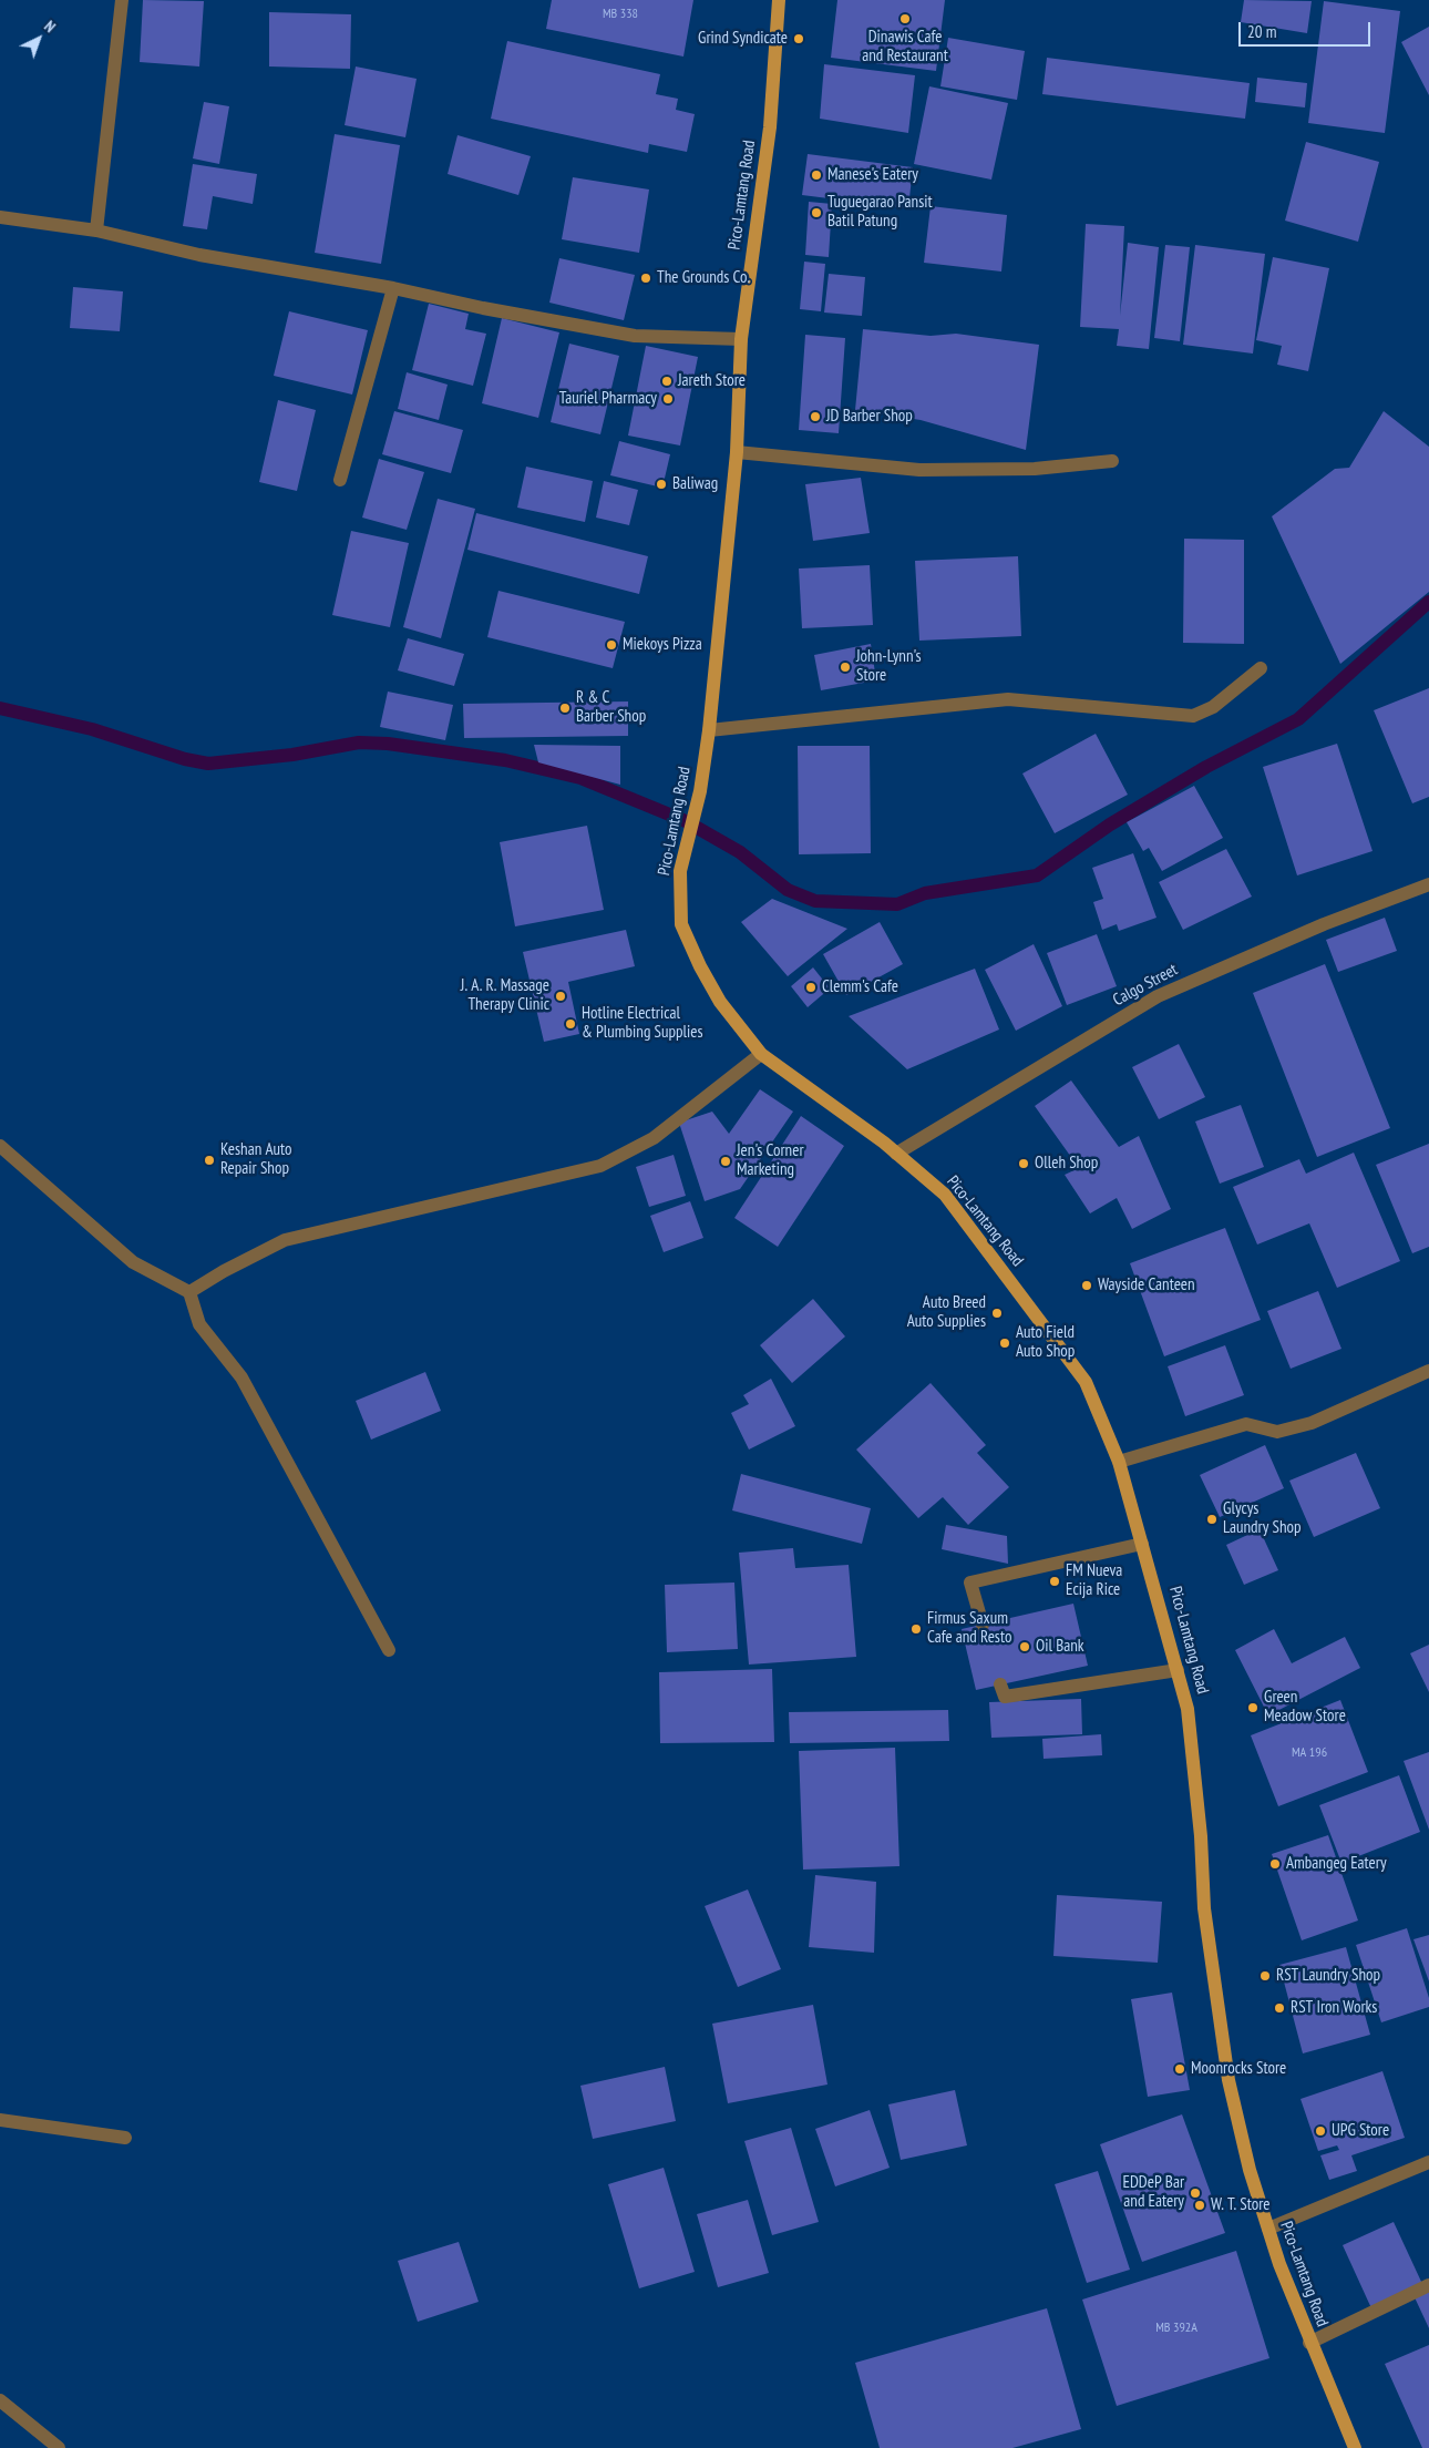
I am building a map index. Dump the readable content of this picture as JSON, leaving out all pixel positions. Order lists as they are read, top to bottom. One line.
{"streets":{"main road":["Pico-Lamtang Road"],"street":["Calgo Street"]},"crossings":[["Pico-Lamtang Road","Calgo Street"]],"places":["Dinawis Cafe and Restaurant","Grind Syndicate","Manese's Eatery","Tuguegarao Pansit Batil Patung","The Grounds Co.","Jareth Store","Tauriel Pharmacy","JD Barber Shop","Baliwag","Miekoys Pizza","John-Lynn's Store","R & C Barber Shop","Clemm's Cafe","J. A. R. Massage Therapy Clinic","Hotline Electrical & Plumbing Supplies","Keshan Auto Repair Shop","Jen's Corner Marketing","Olleh Shop","Wayside Canteen","Auto Breed Auto Supplies","Auto Field Auto Shop","Glycys Laundry Shop","FM Nueva Ecija Rice","Firmus Saxum Cafe and Resto","Oil Bank","Green Meadow Store","Ambangeg Eatery","RST Laundry Shop","RST Iron Works","Moonrocks Store","UPG Store","EDDeP Bar and Eatery","W. T. Store"],"house_numbers":["MB 338","MA 196","MB 392A"],"scale_bar":"20 m","north":"top right"}
